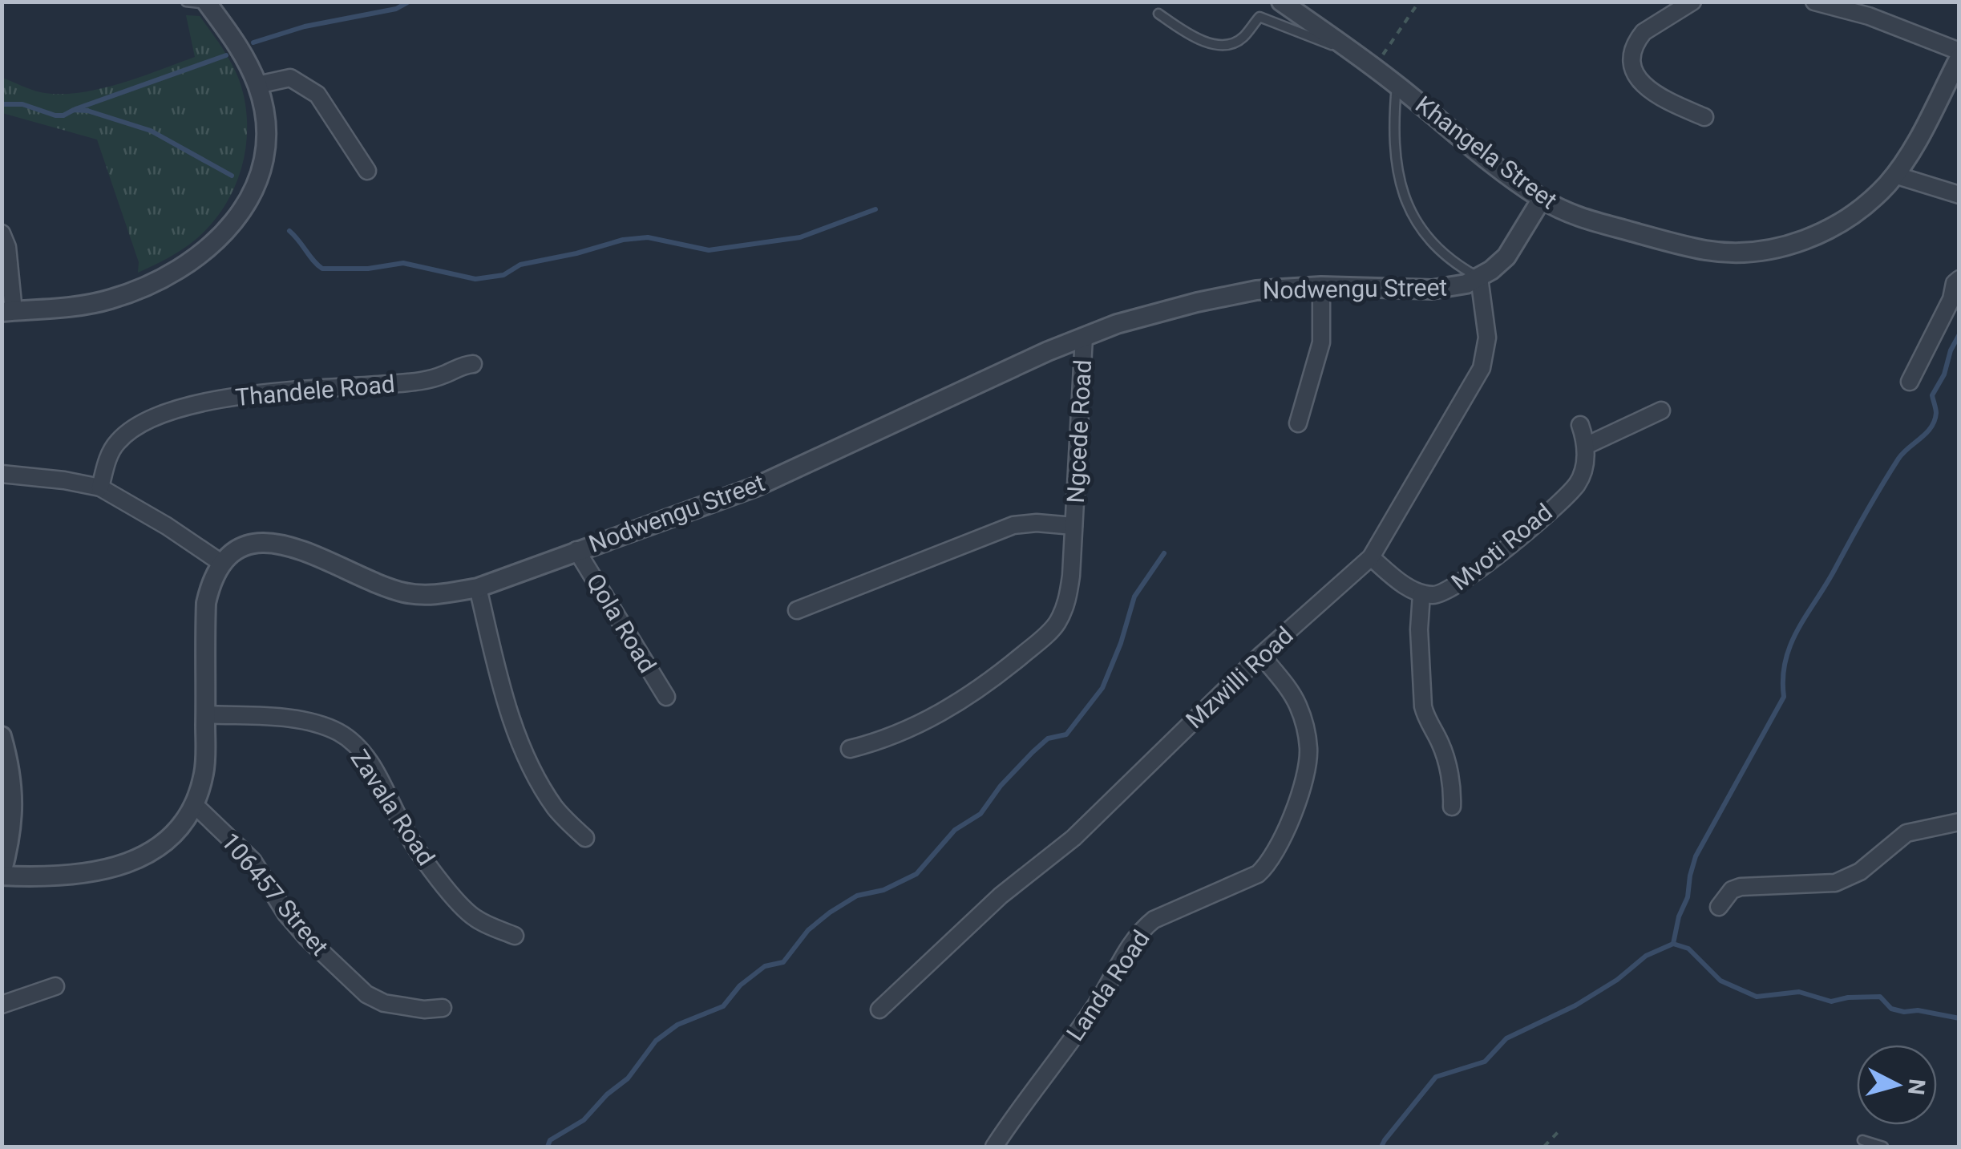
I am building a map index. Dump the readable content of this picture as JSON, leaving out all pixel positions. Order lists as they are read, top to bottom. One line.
{"streets":{"street":["Khangela Street","Nodwengu Street","Thandele Road","Ngcede Road","Mvoti Road","Qola Road","Mzwilli Road","Zavala Road","106457 Street","Landa Road"]},"crossings":[["Khangela Street","Nodwengu Street"],["Nodwengu Street","Ngcede Road"],["Nodwengu Street","Qola Road"],["Nodwengu Street","Mzwilli Road"],["Mvoti Road","Mzwilli Road"],["Mzwilli Road","Landa Road"]],"north":"right"}
